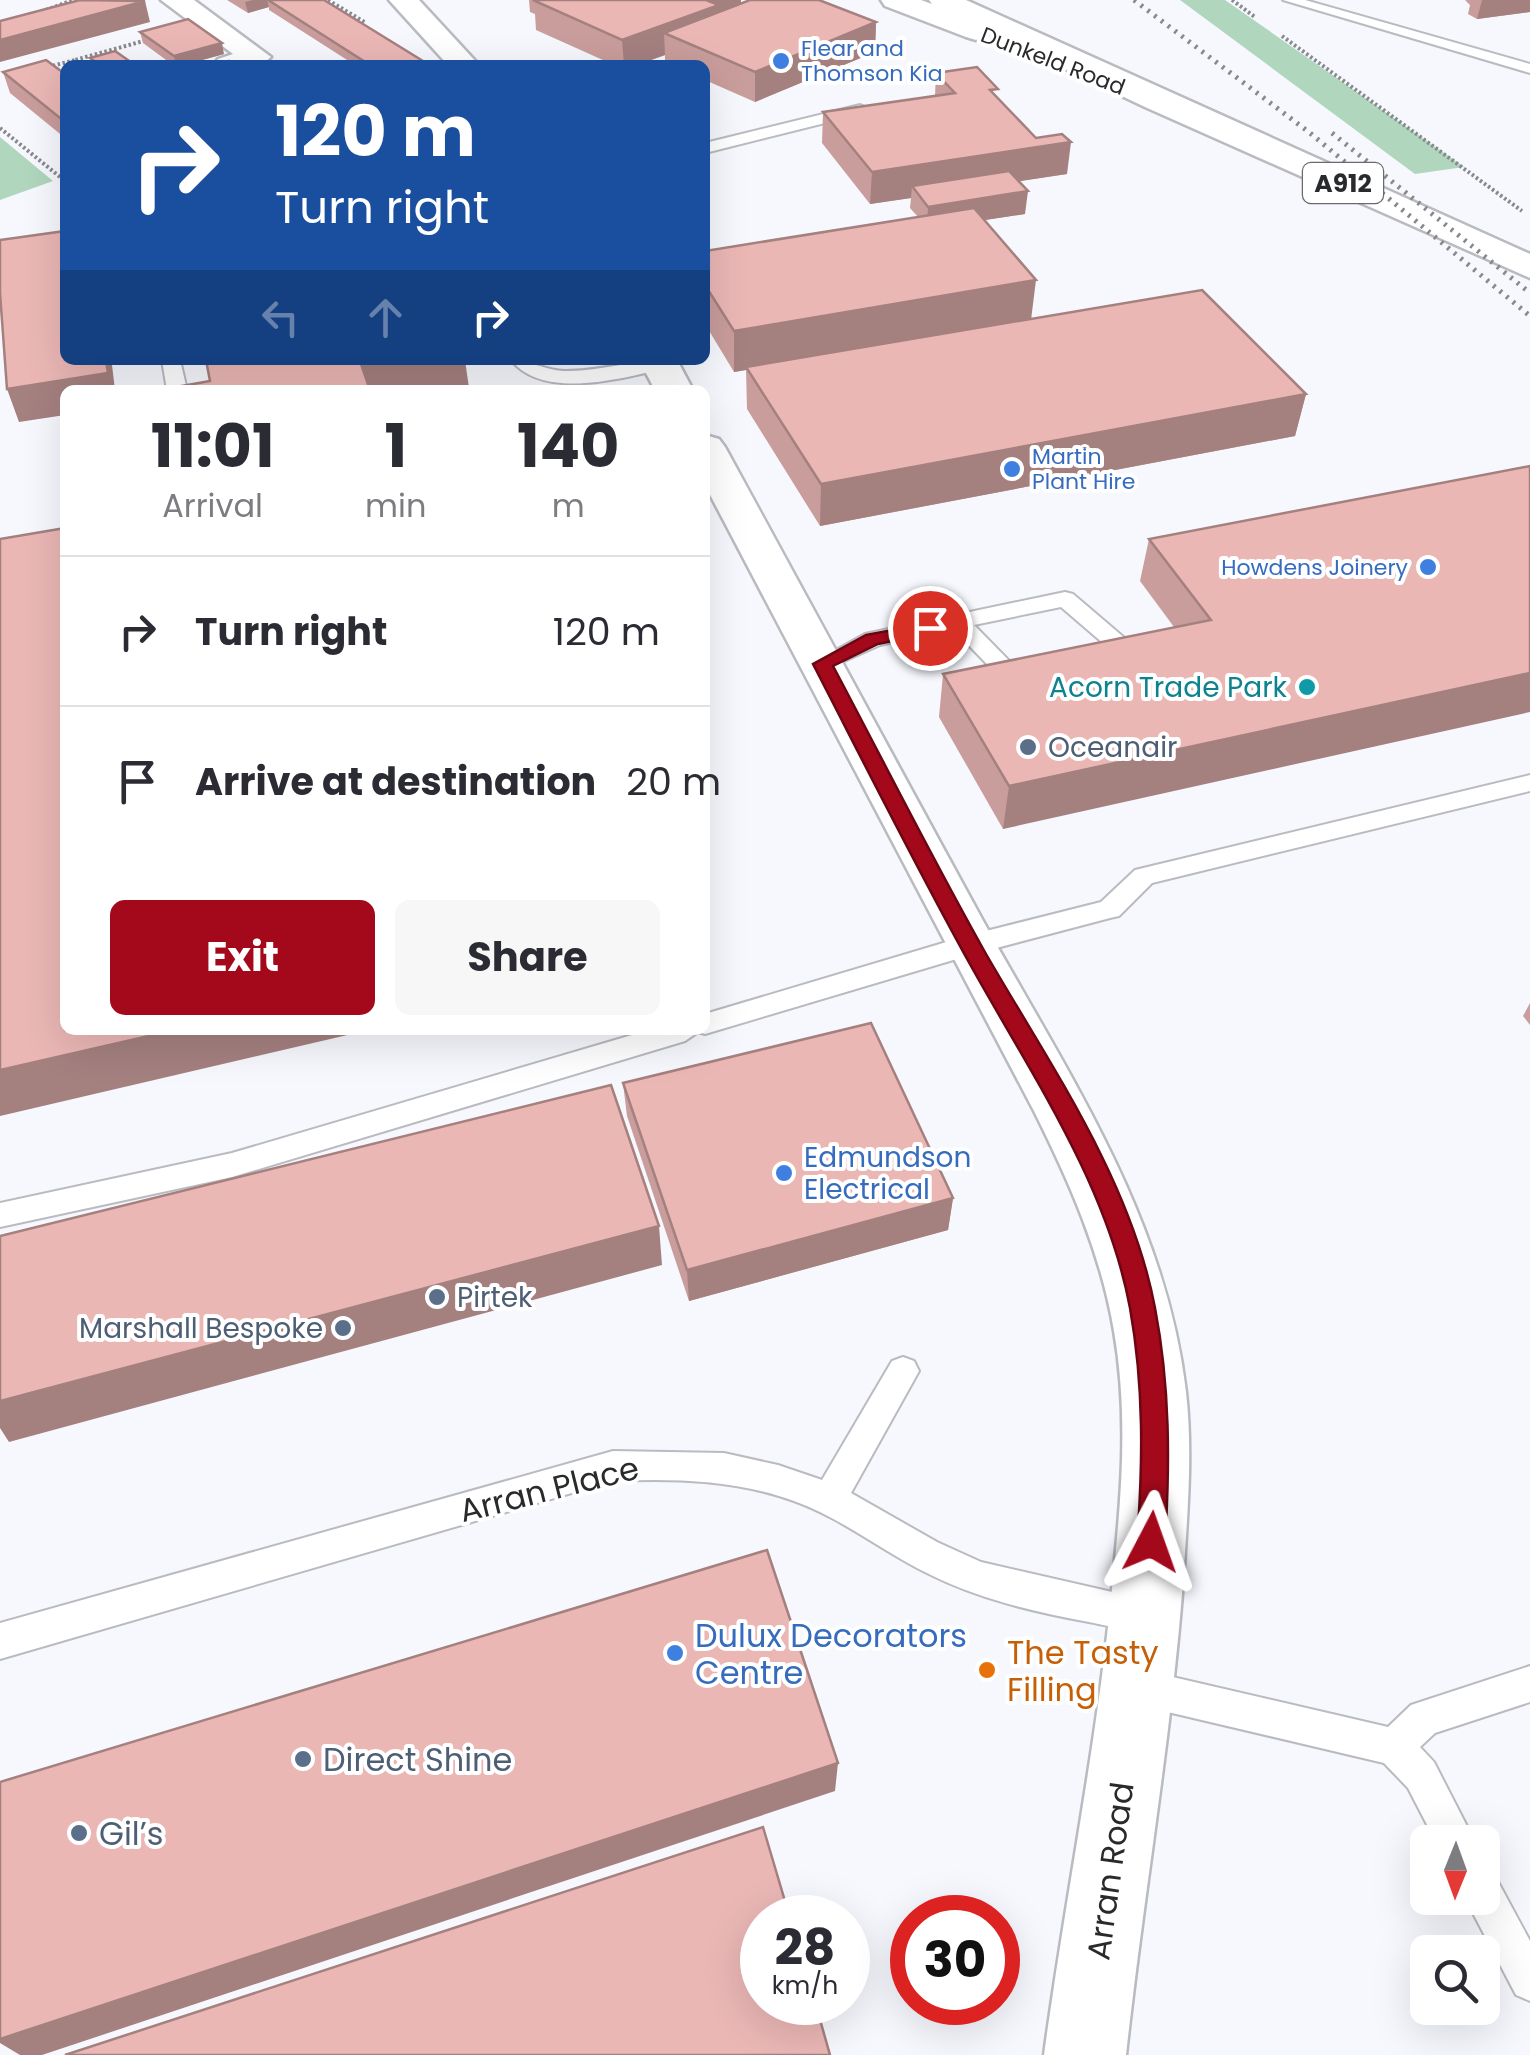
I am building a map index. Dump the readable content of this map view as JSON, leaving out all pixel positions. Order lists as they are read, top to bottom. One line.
{"streets":{"street":["Dunkeld Road","A912","Arran Road"],"lane":["Arran Place"]},"crossings":[["Arran Place","Arran Road"]],"places":["Flear and Thomson Kia","Martin Plant Hire","Howdens Joinery","Acorn Trade Park","Oceanair","Edmundson Electrical","Pirtek","Marshall Bespoke","Dulux Decorators Centre","The Tasty Filling","Direct Shine","Gil’s"],"north":"bottom","page":{"turn":["120 m","Turn right"],"eta":["11:01","Arrival","1","min","140","m"],"list":[{"name":"Turn right","value":"120 m"},{"name":"Arrive at destination","value":"20 m"}],"buttons":["Exit","Share"],"speed":"28 km/h","limit":"30"}}
